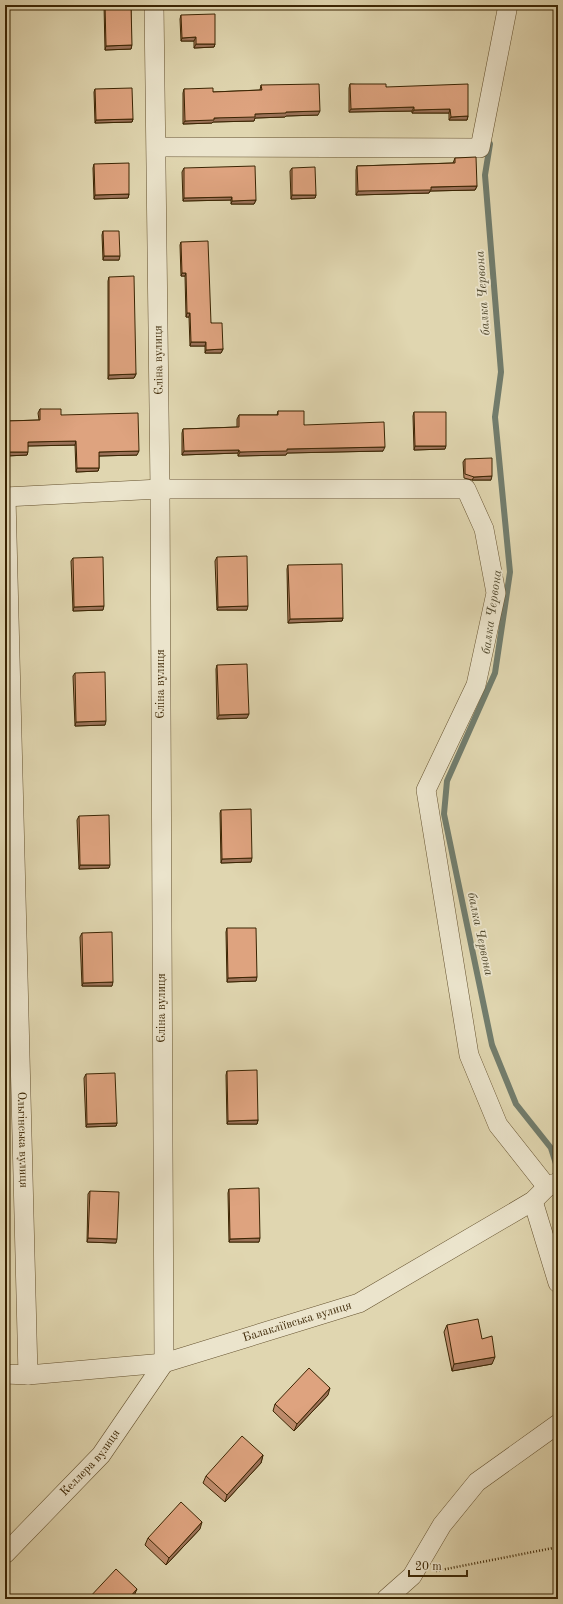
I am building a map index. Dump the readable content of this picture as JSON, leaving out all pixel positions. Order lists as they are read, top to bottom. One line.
{"streets":{"street":["Єліна вулиця","Ольгінська вулиця","Балакліївська вулиця","Келлера вулиця"]},"crossings":[["Єліна вулиця","Балакліївська вулиця"],["Єліна вулиця","Келлера вулиця"],["Ольгінська вулиця","Балакліївська вулиця"],["Балакліївська вулиця","Келлера вулиця"]],"water":["балка Червона"],"scale_bar":"20 m"}
